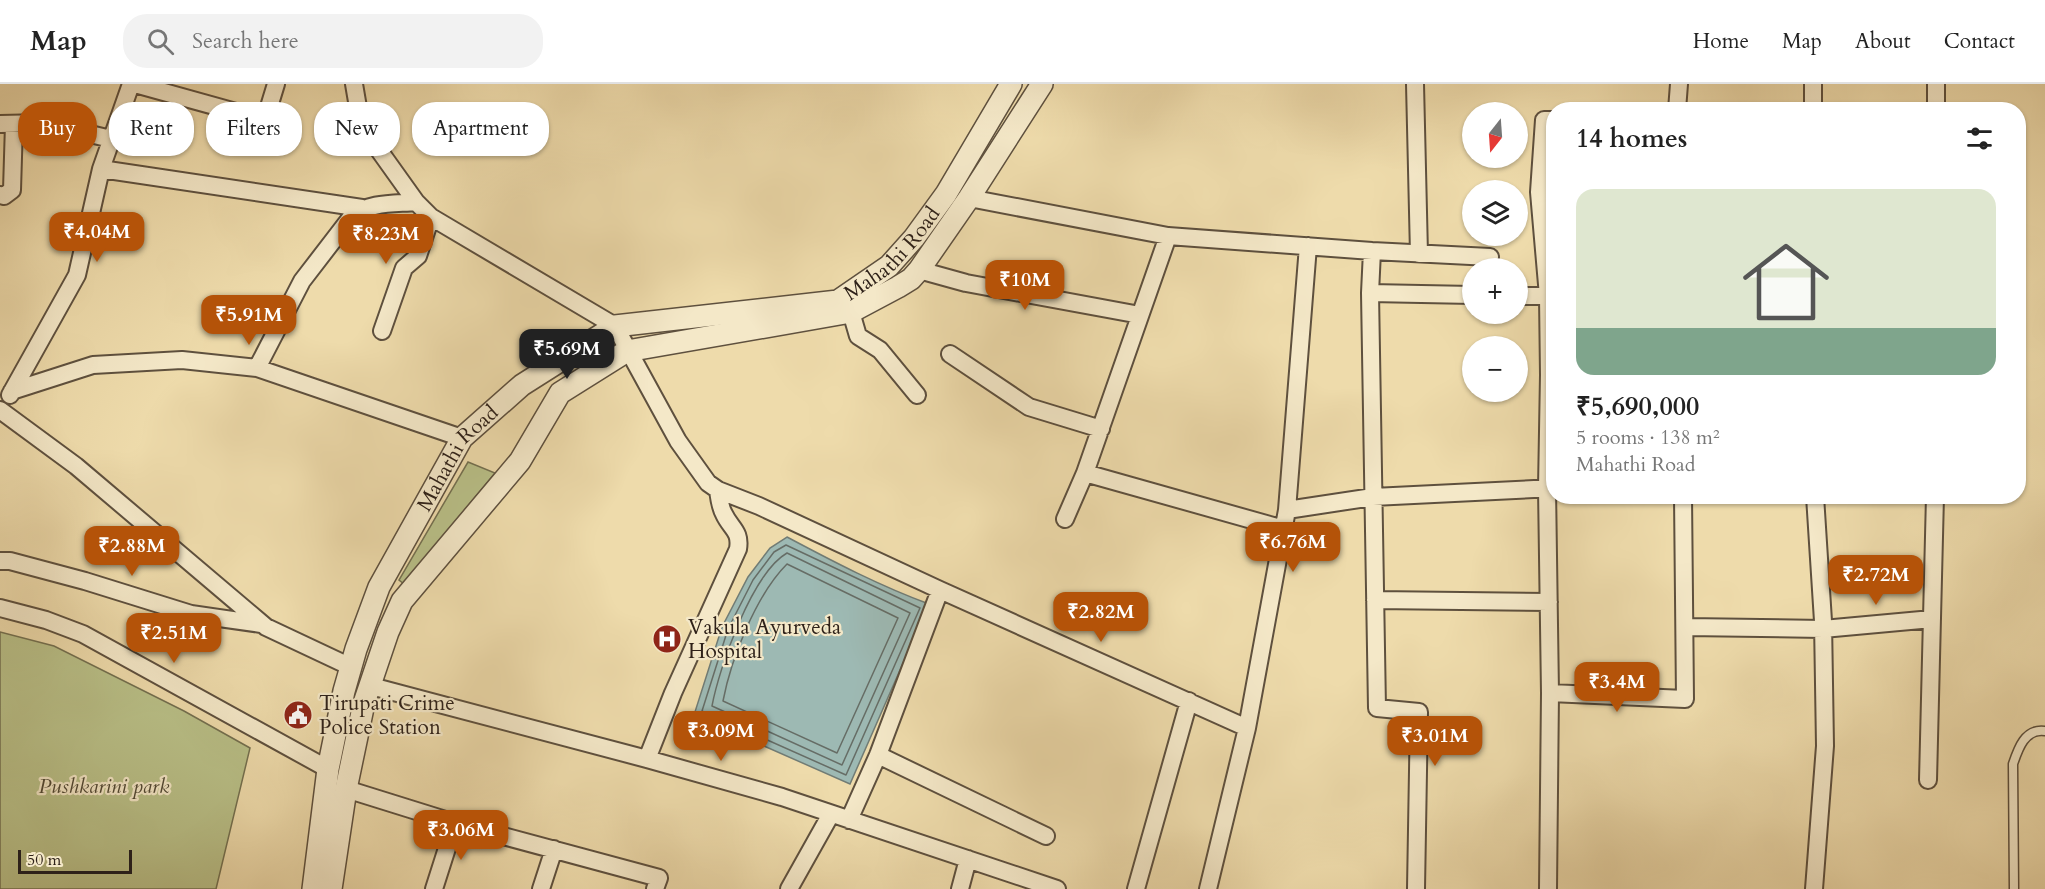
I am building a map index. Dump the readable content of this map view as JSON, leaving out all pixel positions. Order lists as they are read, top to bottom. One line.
{"streets":{"street":["Mahathi Road"]},"parks":["Pushkarini park"],"places":{"hospital":["Vakula Ayurveda Hospital"],"public building":["Tirupati Crime Police Station"]},"scale_bar":"50 m","north":"bottom","page":{"header":"Map","search":"Search here","nav":["Home","Map","About","Contact"],"map_buttons":["+","−"],"chip":["Buy","Rent","Filters","New","Apartment"],"heading":"14 homes","list":[{"name":"₹5,690,000","note":"5 rooms · 138 m² · Mahathi Road"}],"price":["₹4.04M","₹8.23M","₹10M","₹5.91M","₹5.69M","₹6.76M","₹2.88M","₹2.72M","₹2.82M","₹2.51M","₹3.4M","₹3.09M","₹3.01M","₹3.06M"],"scale":"50 m"}}
